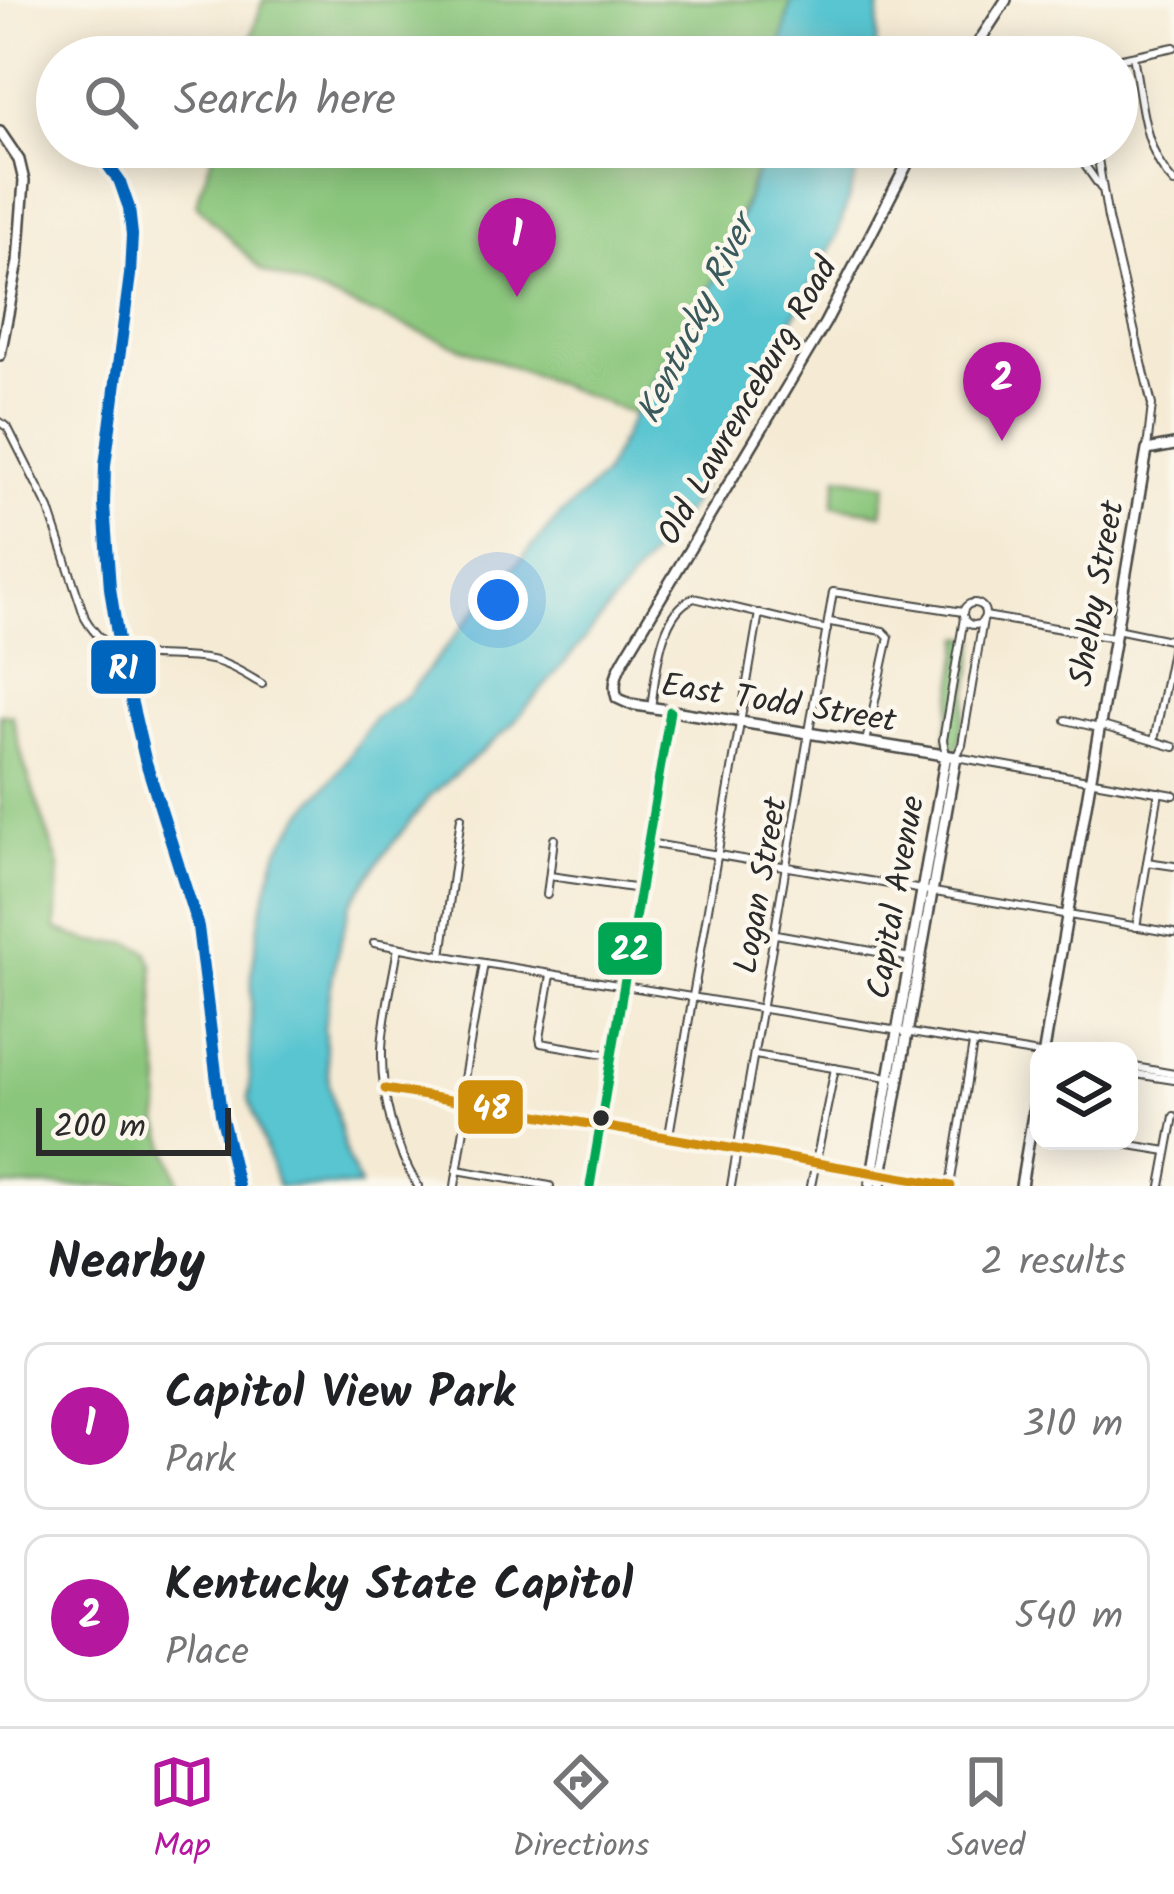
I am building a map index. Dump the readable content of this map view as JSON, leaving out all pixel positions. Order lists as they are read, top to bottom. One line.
{"streets":{"main road":["Old Lawrenceburg Road","Shelby Street","East Todd Street","Capital Avenue"],"street":["Logan Street"]},"crossings":[["Old Lawrenceburg Road","East Todd Street"],["East Todd Street","Logan Street"],["East Todd Street","Capital Avenue"],["Logan Street","Capital Avenue"]],"water":["Kentucky River"],"lines":["transit line R1","transit line 22","transit line 48"],"scale_bar":"200 m","page":{"search":"Search here","pins":["1","2"],"scale":"200 m","heading":["Nearby","2 results"],"list":[{"mark":"1","name":"Capitol View Park","note":"Park","value":"310 m"},{"mark":"2","name":"Kentucky State Capitol","note":"Place","value":"540 m"}],"nav":["Map","Directions","Saved"]}}
